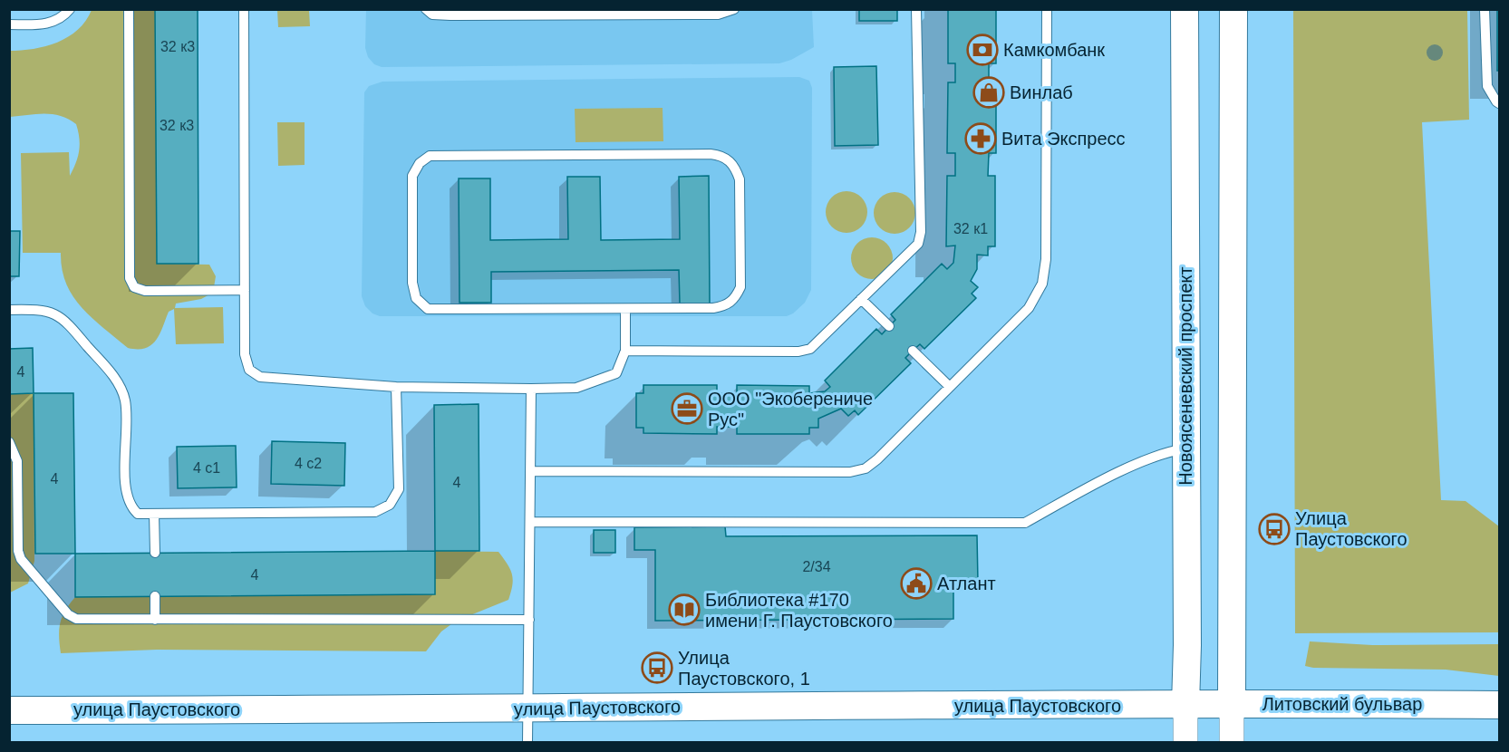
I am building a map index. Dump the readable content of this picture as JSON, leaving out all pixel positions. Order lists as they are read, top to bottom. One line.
{"streets":{"main road":["Новоясеневский проспект","Литовский бульвар","улица Паустовского"]},"crossings":[["Новоясеневский проспект","Литовский бульвар"],["Новоясеневский проспект","улица Паустовского"],["Литовский бульвар","улица Паустовского"]],"places":{"bank":["Камкомбанк"],"shop":["Винлаб"],"pharmacy":["Вита Экспресс"],"office":["ООО \"Экоберениче Рус\""],"bus stop":["Улица Паустовского","Улица Паустовского, 1"],"public building":["Атлант"],"library":["Библиотека #170 имени Г. Паустовского"]},"house_numbers":["32 к3","32 к3","32 к1","4","4 с2","4 с1","4","4","2/34","4"]}
